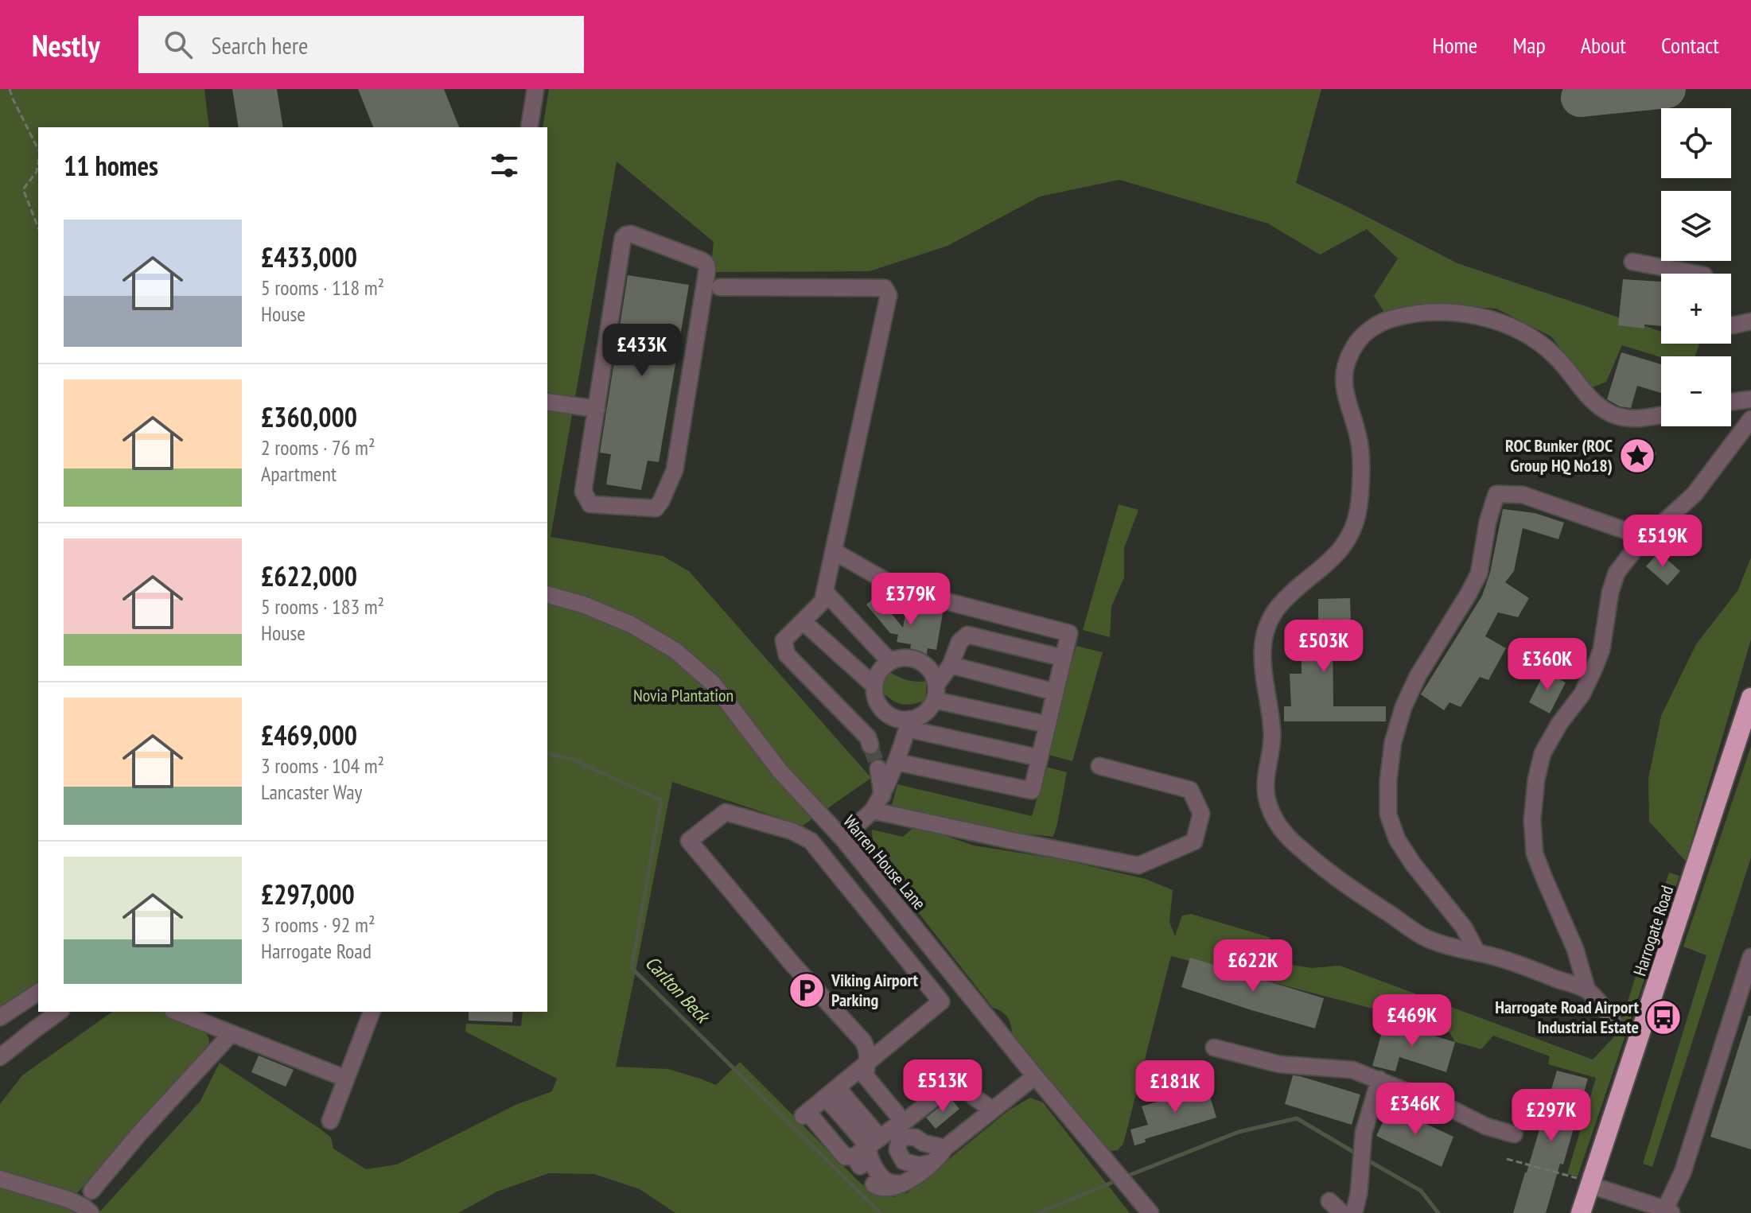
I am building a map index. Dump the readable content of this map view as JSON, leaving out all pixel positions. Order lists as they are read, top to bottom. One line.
{"streets":{"highway":["Harrogate Road"],"street":["Warren House Lane"]},"water":["Carlton Beck"],"parks":["Novia Plantation"],"places":{"place":["ROC Bunker (ROC Group HQ No18)"],"parking":["Viking Airport Parking"],"bus stop":["Harrogate Road Airport Industrial Estate"]},"page":{"header":"Nestly","search":"Search here","nav":["Home","Map","About","Contact"],"map_buttons":["+","−"],"heading":"11 homes","list":[{"name":"£433,000","note":"5 rooms · 118 m² · House"},{"name":"£360,000","note":"2 rooms · 76 m² · Apartment"},{"name":"£622,000","note":"5 rooms · 183 m² · House"},{"name":"£469,000","note":"3 rooms · 104 m² · Lancaster Way"},{"name":"£297,000","note":"3 rooms · 92 m² · Harrogate Road"}],"price":["£433K","£519K","£379K","£503K","£360K","£622K","£469K","£513K","£181K","£346K","£297K"]}}
